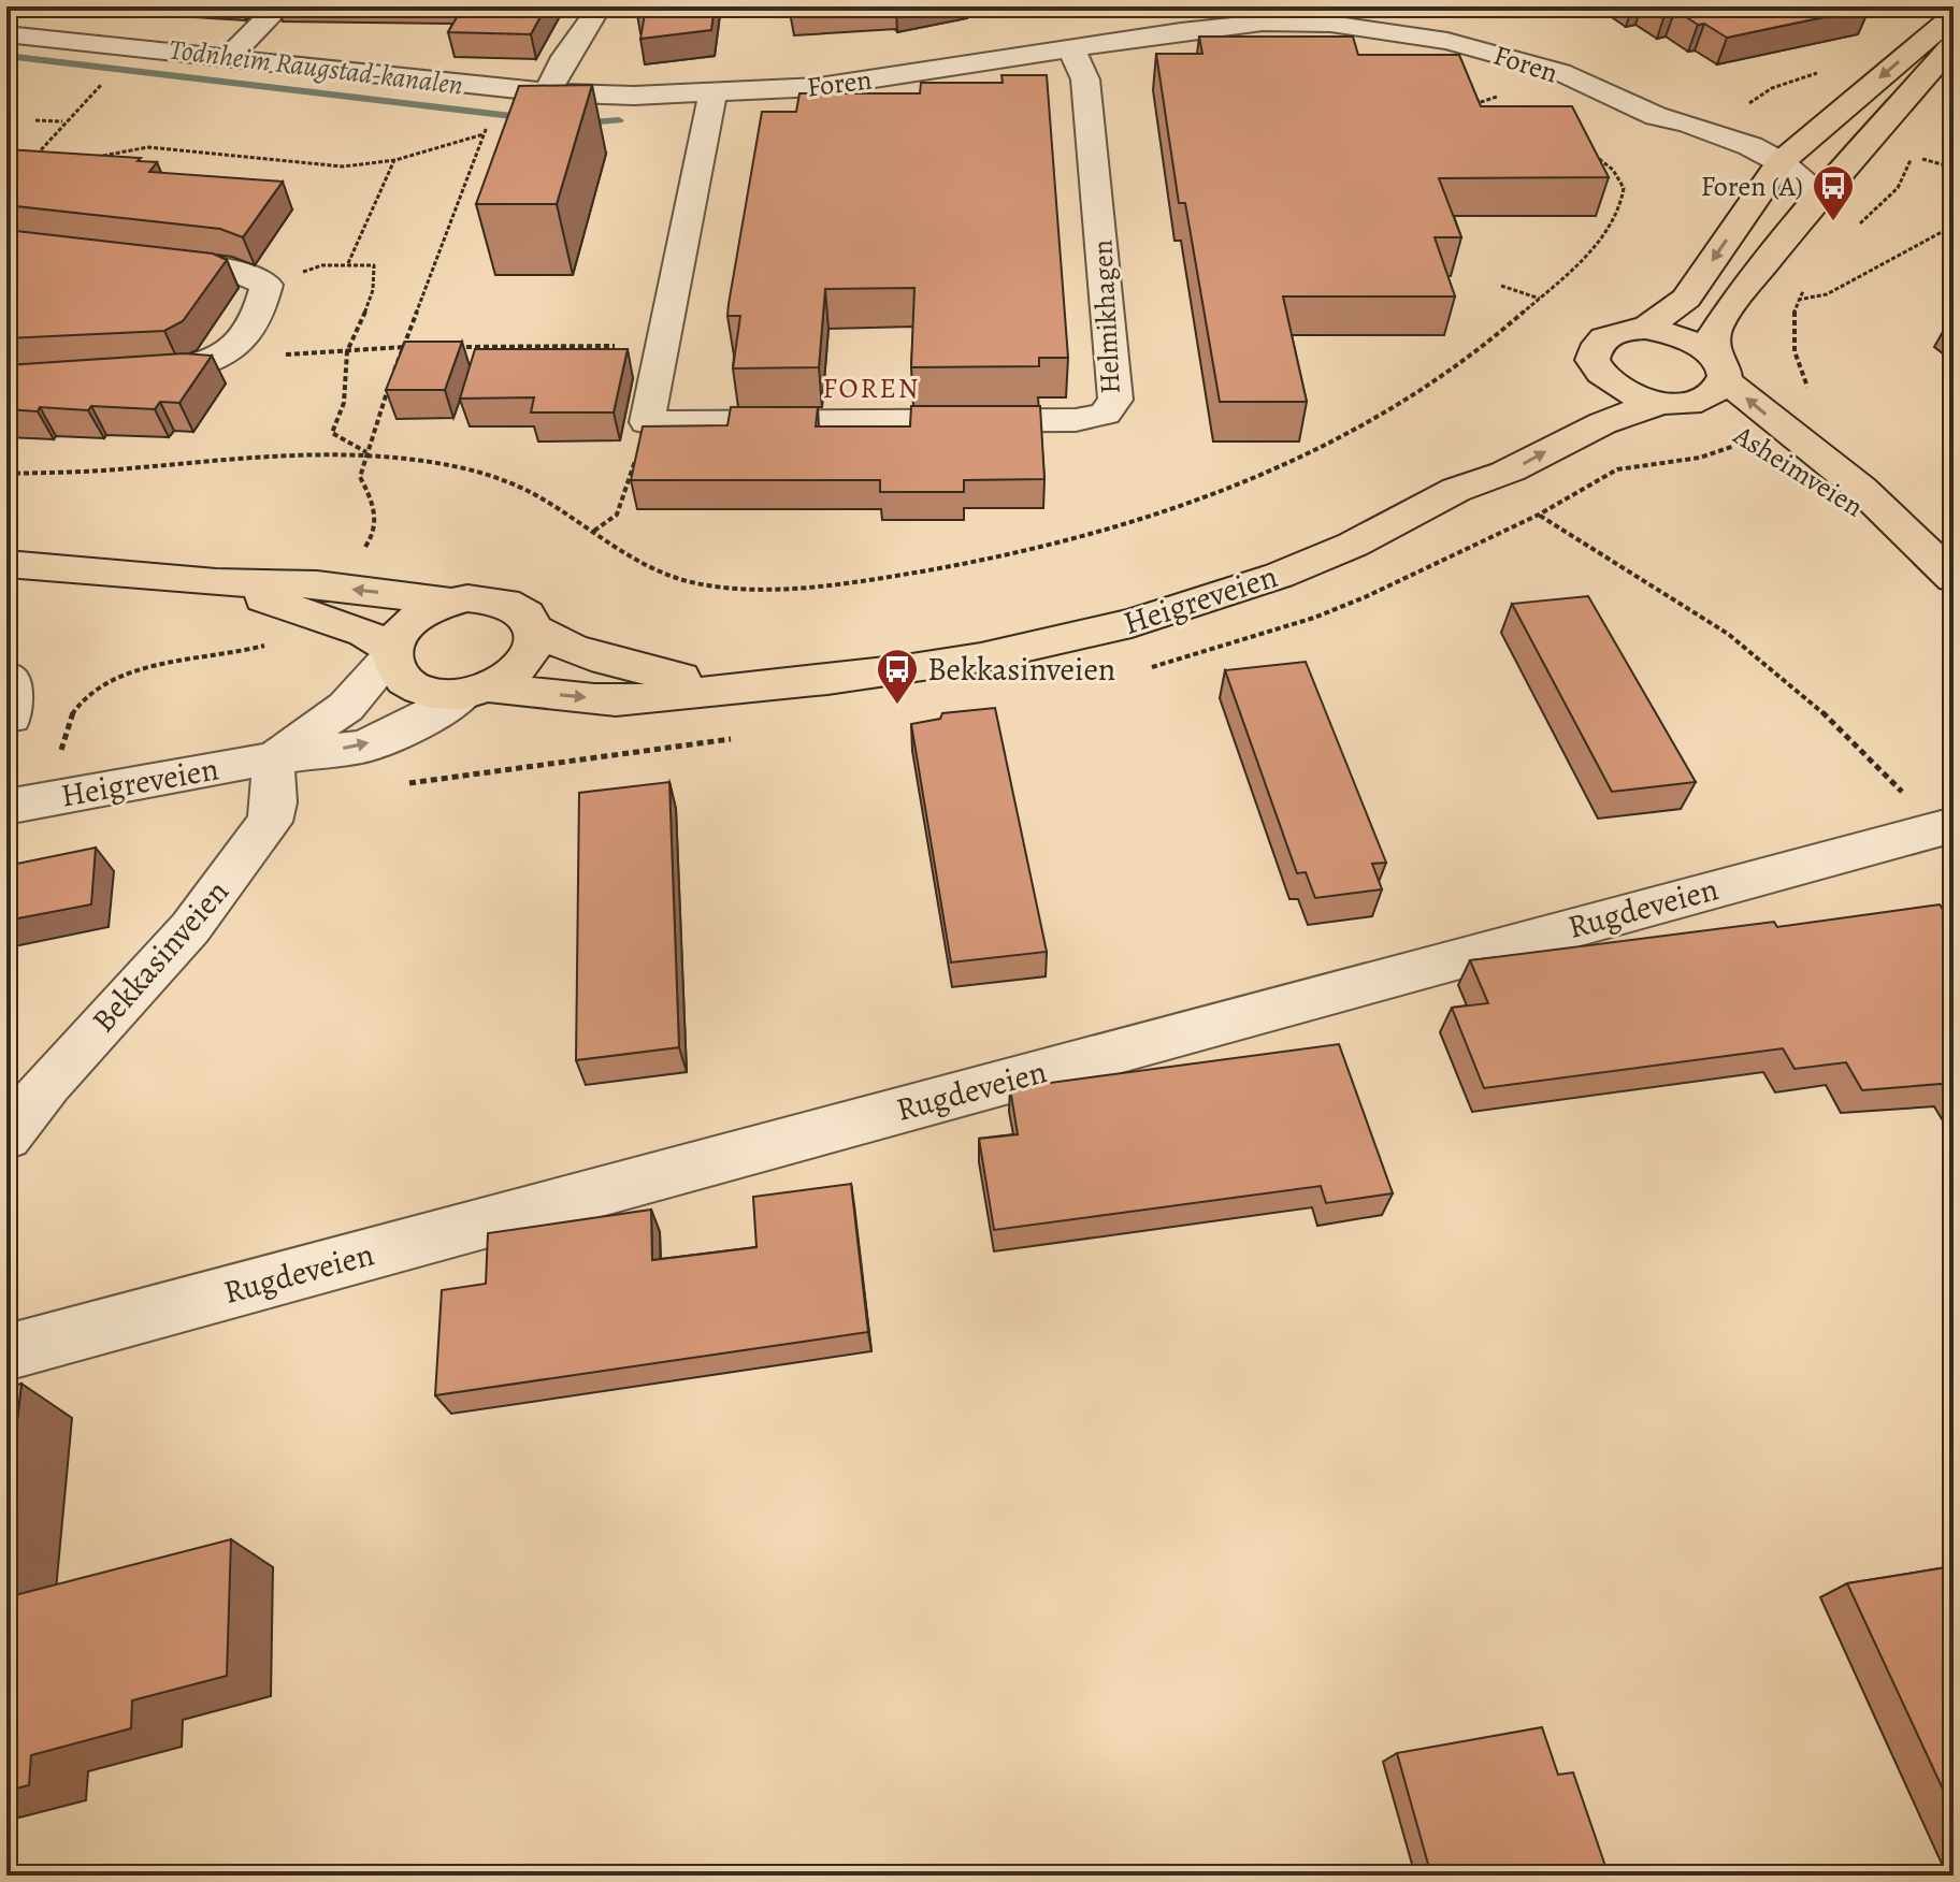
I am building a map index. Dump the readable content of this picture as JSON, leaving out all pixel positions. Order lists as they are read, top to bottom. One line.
{"streets":{"main road":["Asheimveien","Heigreveien"],"street":["Foren","Helmikhagen","Rugdeveien","Bekkasinveien"]},"crossings":[["Foren","Helmikhagen"],["Asheimveien","Heigreveien"],["Heigreveien","Bekkasinveien"]],"districts":["FOREN"],"water":["Todnheim Raugstad-kanalen"],"places":{"bus stop":["Foren (A)","Bekkasinveien"]}}
